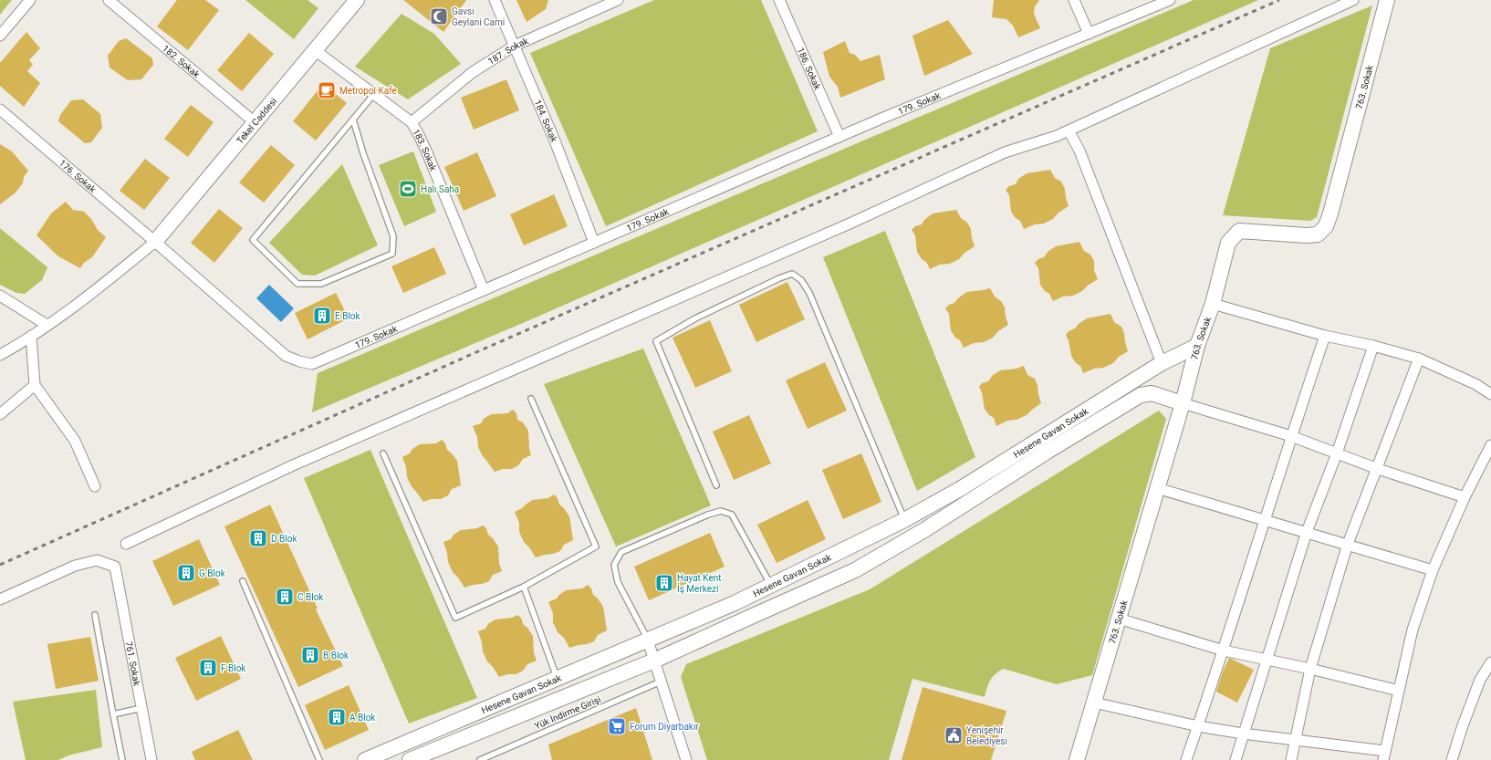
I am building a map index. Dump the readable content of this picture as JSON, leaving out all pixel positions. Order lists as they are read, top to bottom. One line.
{"streets":{"street":["187. Sokak","182. Sokak","186. Sokak","763. Sokak","179. Sokak","Tekel Caddesi","184. Sokak","183. Sokak","176. Sokak","Hesene Gavan Sokak","761. Sokak"],"lane":["Yük İndirme Girişi"]},"crossings":[["187. Sokak","184. Sokak"],["187. Sokak","183. Sokak"],["182. Sokak","Tekel Caddesi"],["186. Sokak","179. Sokak"],["763. Sokak","Hesene Gavan Sokak"],["179. Sokak","Tekel Caddesi"],["179. Sokak","184. Sokak"],["179. Sokak","183. Sokak"],["179. Sokak","176. Sokak"],["Tekel Caddesi","183. Sokak"],["Tekel Caddesi","176. Sokak"]],"places":{"mosque":["Gavsi Geylani Cami"],"cafe":["Metropol Kafe"],"sports":["Halı Saha"],"building":["E Blok","D Blok","G Blok","Hayat Kent İş Merkezi","C Blok","B Blok","F Blok","A Blok"],"supermarket":["Forum Diyarbakır"],"public building":["Yenişehir Belediyesi"]}}
